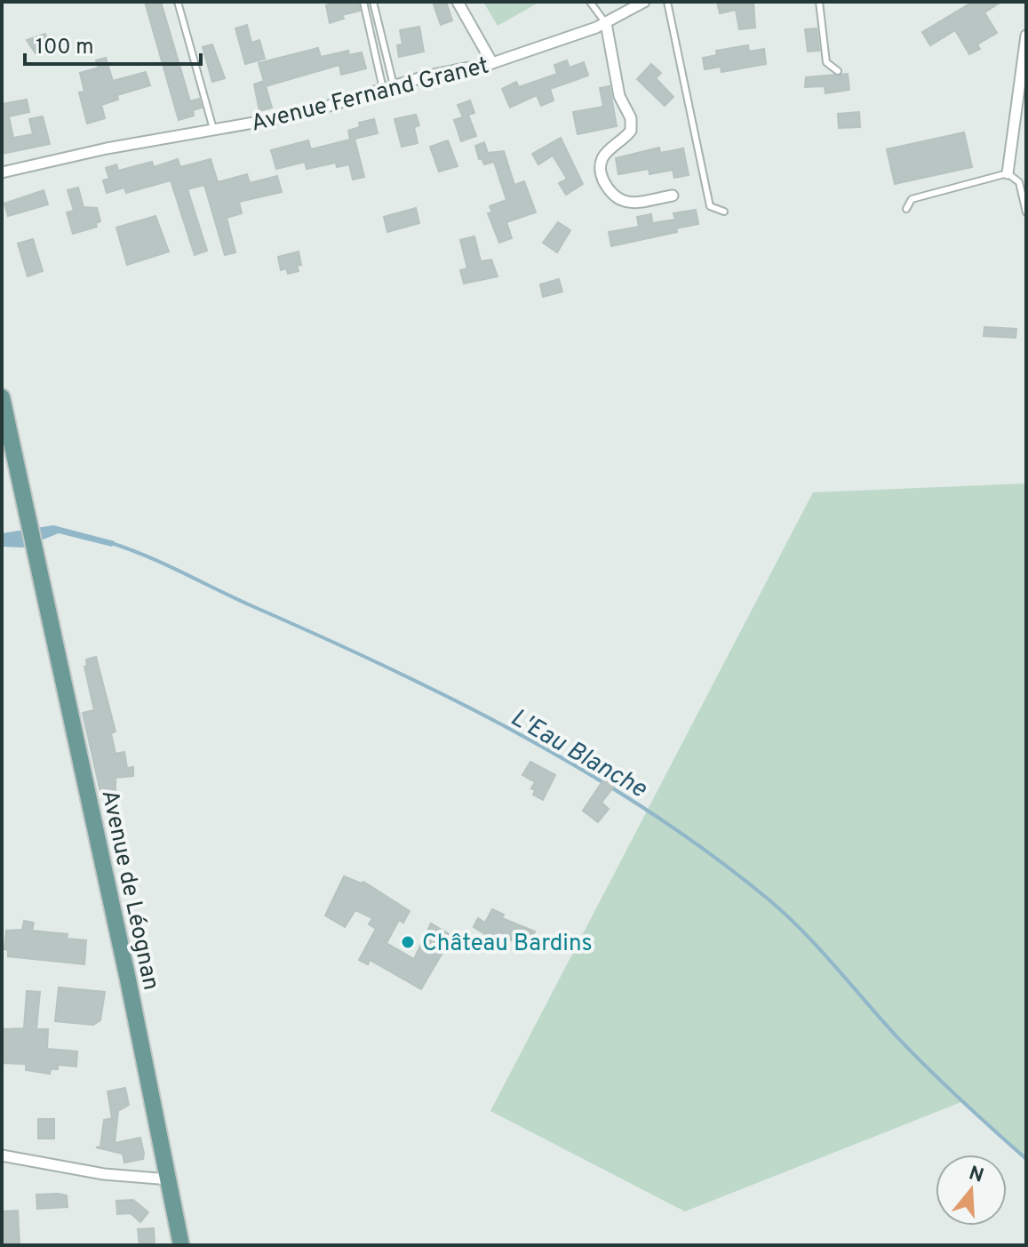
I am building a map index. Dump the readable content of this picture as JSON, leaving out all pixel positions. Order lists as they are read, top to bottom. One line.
{"streets":{"main road":["Avenue de Léognan"],"street":["Avenue Fernand Granet"]},"water":["L'Eau Blanche"],"places":["Château Bardins"],"scale_bar":"100 m","north":"top"}
